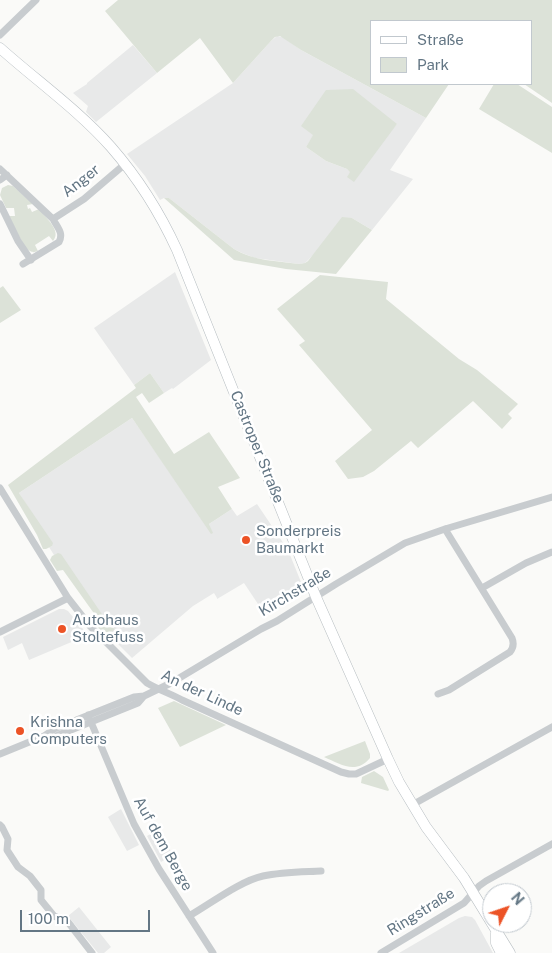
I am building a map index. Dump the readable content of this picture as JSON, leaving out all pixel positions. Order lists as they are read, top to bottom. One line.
{"streets":{"main road":["Castroper Straße"],"street":["Anger","Kirchstraße","An der Linde","Auf dem Berge","Ringstraße"]},"crossings":[["Anger","Castroper Straße"],["Castroper Straße","Kirchstraße"],["Castroper Straße","An der Linde"],["Castroper Straße","Ringstraße"],["Kirchstraße","An der Linde"],["Kirchstraße","Auf dem Berge"]],"places":["Sonderpreis Baumarkt","Autohaus Stoltefuss","Krishna Computers"],"legend":["Straße","Park"],"scale_bar":"100 m","north":"top right"}
